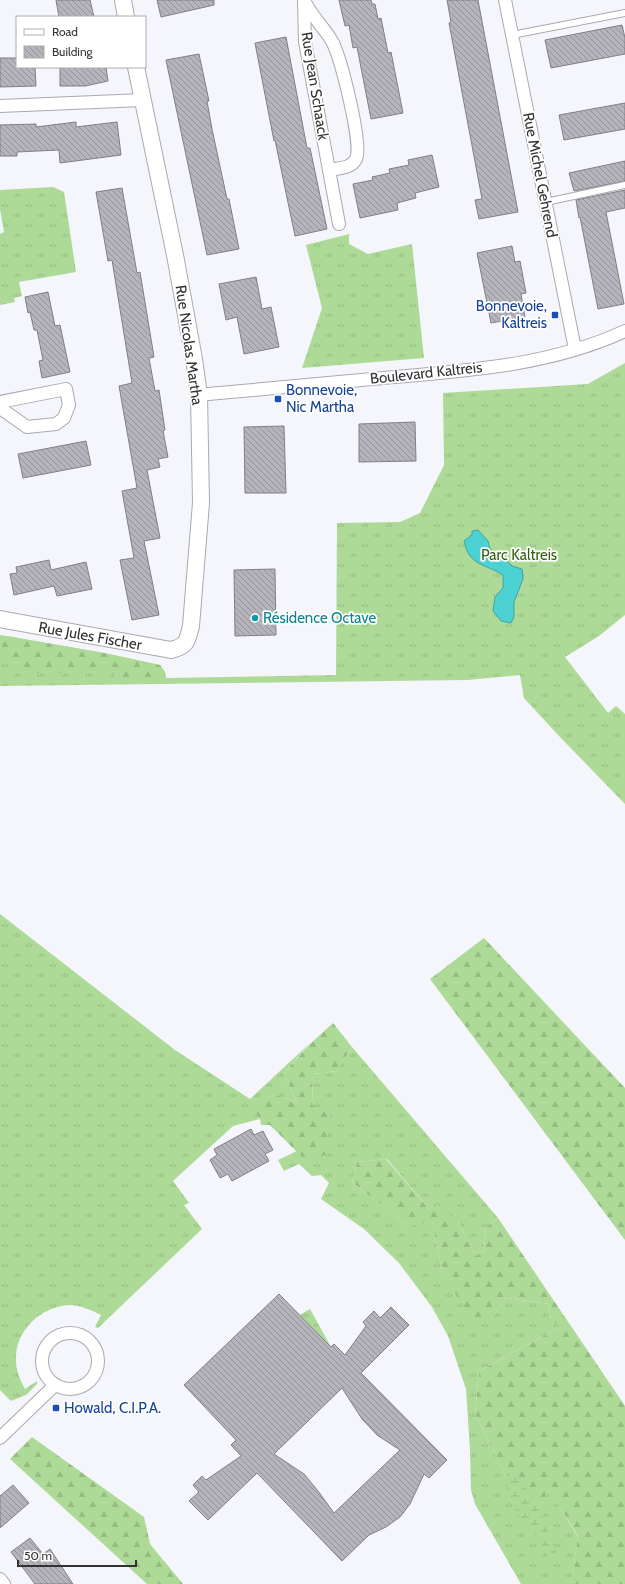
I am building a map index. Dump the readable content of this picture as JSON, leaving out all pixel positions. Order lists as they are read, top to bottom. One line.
{"streets":{"street":["Rue Jean Schaack","Rue Michel Gehrend","Rue Nicolas Martha","Boulevard Kaltreis","Rue Jules Fischer"]},"crossings":[["Rue Michel Gehrend","Boulevard Kaltreis"],["Rue Nicolas Martha","Boulevard Kaltreis"],["Rue Nicolas Martha","Rue Jules Fischer"]],"parks":["Parc Kaltreis"],"places":{"transit":["Bonnevoie, Kaltreis","Bonnevoie, Nic Martha","Howald, C.I.P.A."],"other":["Résidence Octave"]},"legend":["Road","Building"],"scale_bar":"50 m"}
